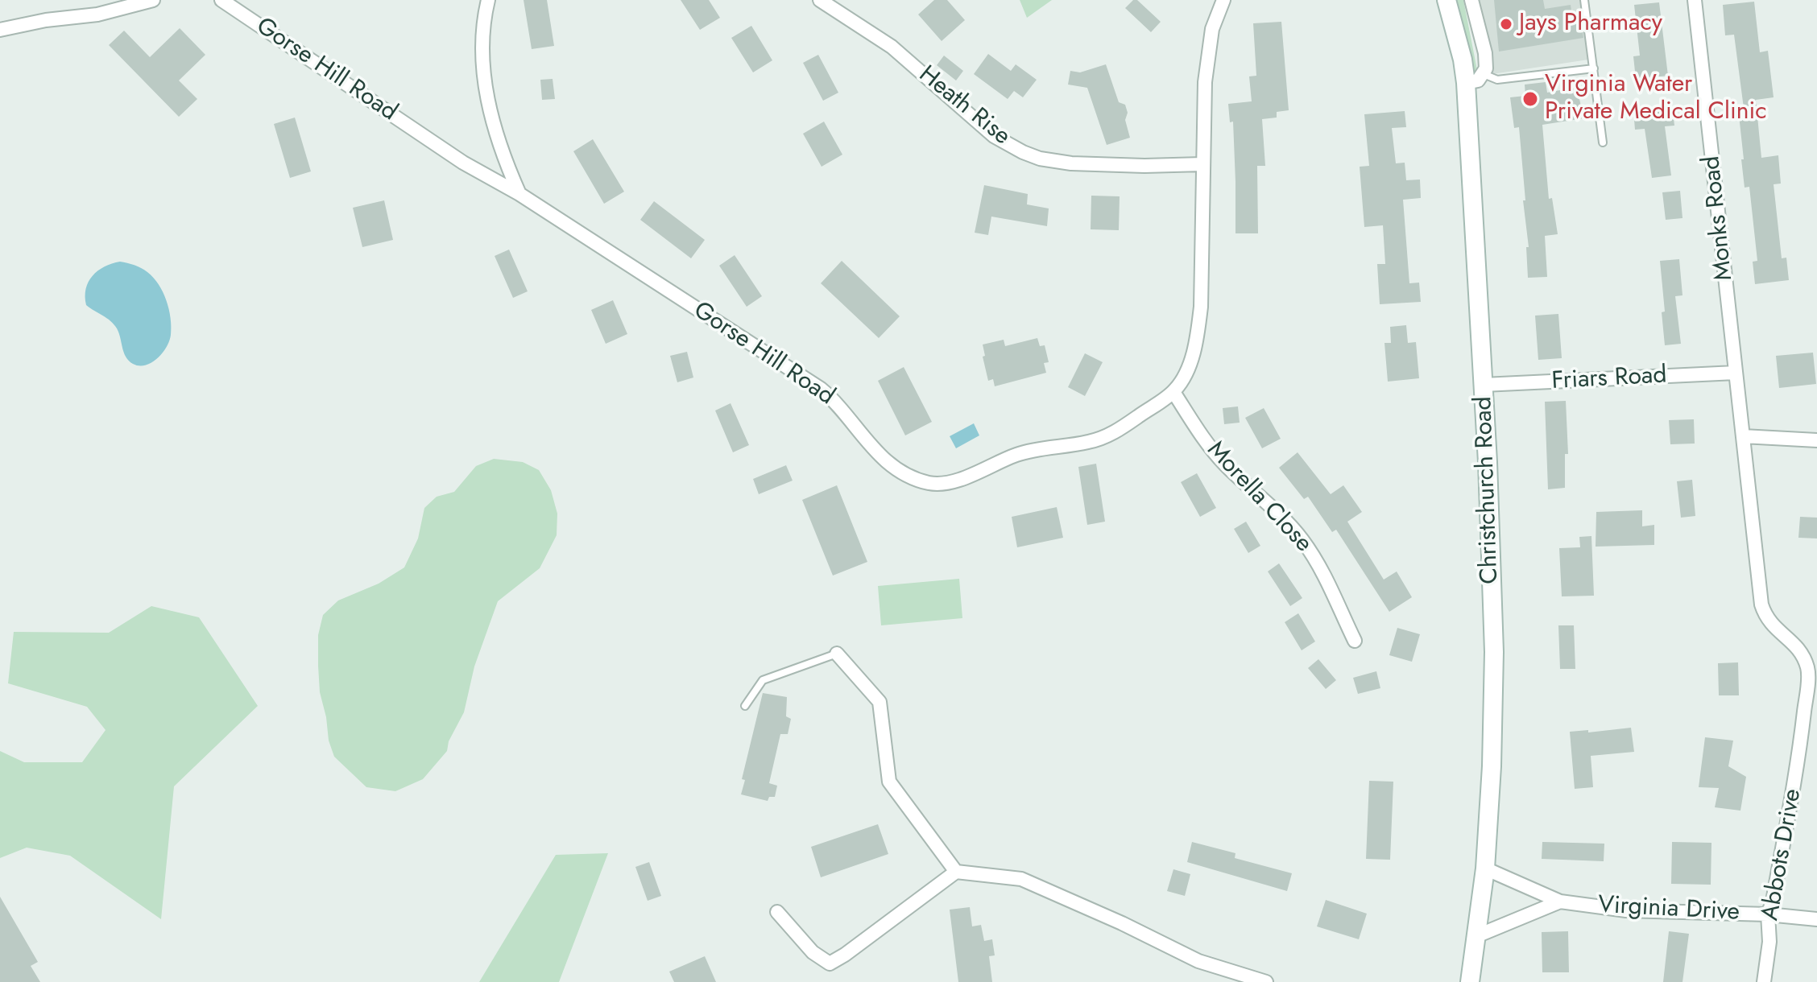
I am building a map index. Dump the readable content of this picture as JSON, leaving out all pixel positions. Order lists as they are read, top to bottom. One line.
{"streets":{"main road":["Christchurch Road"],"street":["Gorse Hill Road","Heath Rise","Monks Road","Friars Road","Morella Close","Abbots Drive","Virginia Drive"]},"crossings":[["Gorse Hill Road","Heath Rise"],["Gorse Hill Road","Morella Close"],["Monks Road","Friars Road"],["Monks Road","Abbots Drive"],["Friars Road","Christchurch Road"],["Christchurch Road","Virginia Drive"],["Abbots Drive","Virginia Drive"]],"places":["Jays Pharmacy","Virginia Water Private Medical Clinic"]}
